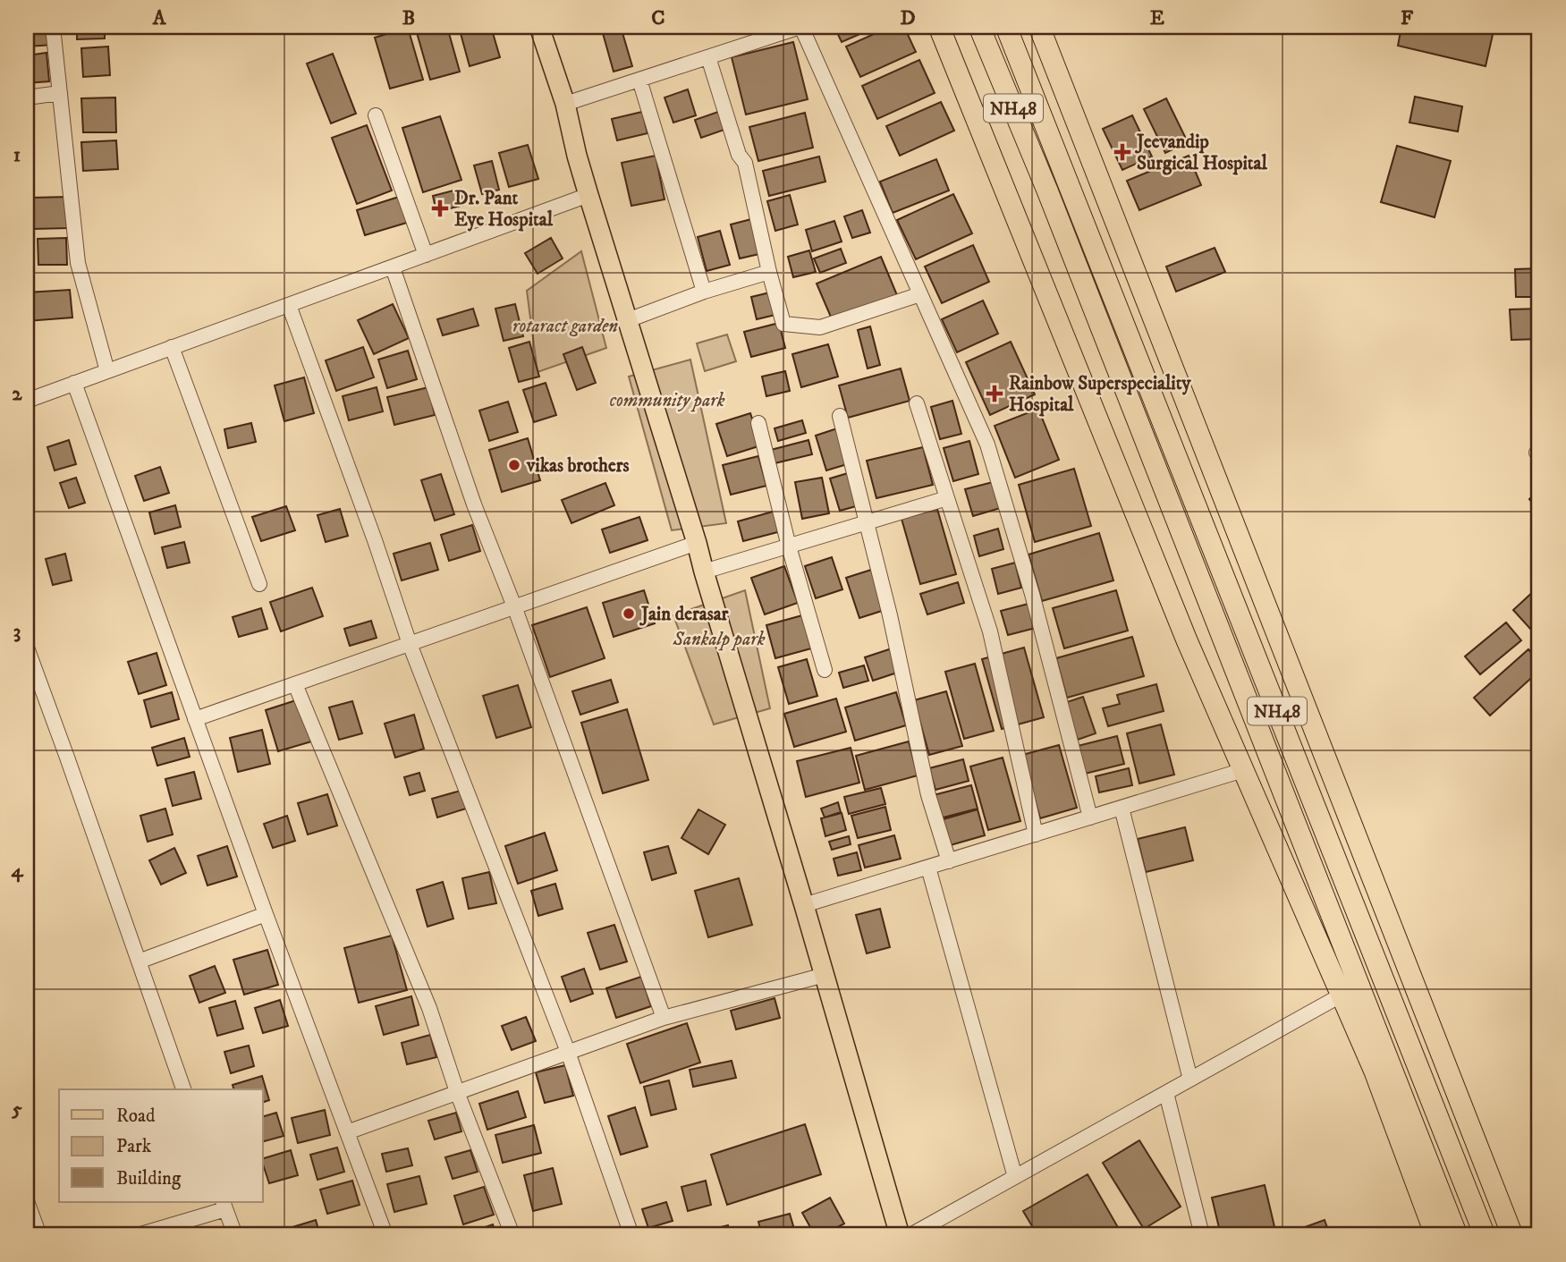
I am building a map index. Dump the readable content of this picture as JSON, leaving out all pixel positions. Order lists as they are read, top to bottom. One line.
{"streets":{"highway":["NH48"]},"parks":["rotaract garden","community park","Sankalp park"],"places":{"health":["Jeevandip Surgical Hospital","Dr. Pant Eye Hospital","Rainbow Superspeciality Hospital"],"other":["vikas brothers","Jain derasar"]},"legend":["Road","Park","Building"],"grid":{"columns":["A","B","C","D","E","F"],"rows":["1","2","3","4","5"]}}
